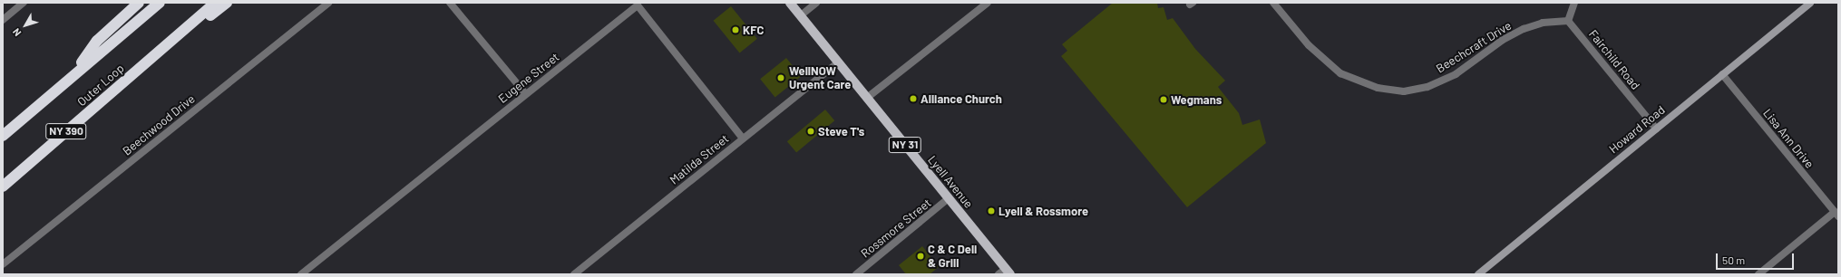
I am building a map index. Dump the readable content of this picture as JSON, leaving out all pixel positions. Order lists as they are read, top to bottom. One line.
{"streets":{"highway":["Outer Loop","NY 390"],"main road":["Howard Road","NY 31","Lyell Avenue"],"street":["Beechcraft Drive","Fairchild Road","Eugene Street","Beechwood Drive","Lisa Ann Drive","Matilda Street","Rossmore Street"]},"crossings":[["Beechcraft Drive","Fairchild Road"],["Fairchild Road","Howard Road"],["Eugene Street","Matilda Street"],["Howard Road","Lisa Ann Drive"],["Matilda Street","Lyell Avenue"],["Lyell Avenue","Rossmore Street"]],"places":["KFC","WellNOW Urgent Care","Alliance Church","Wegmans","Steve T's","Lyell & Rossmore","C & C Deli & Grill"],"scale_bar":"50 m","north":"bottom left"}
